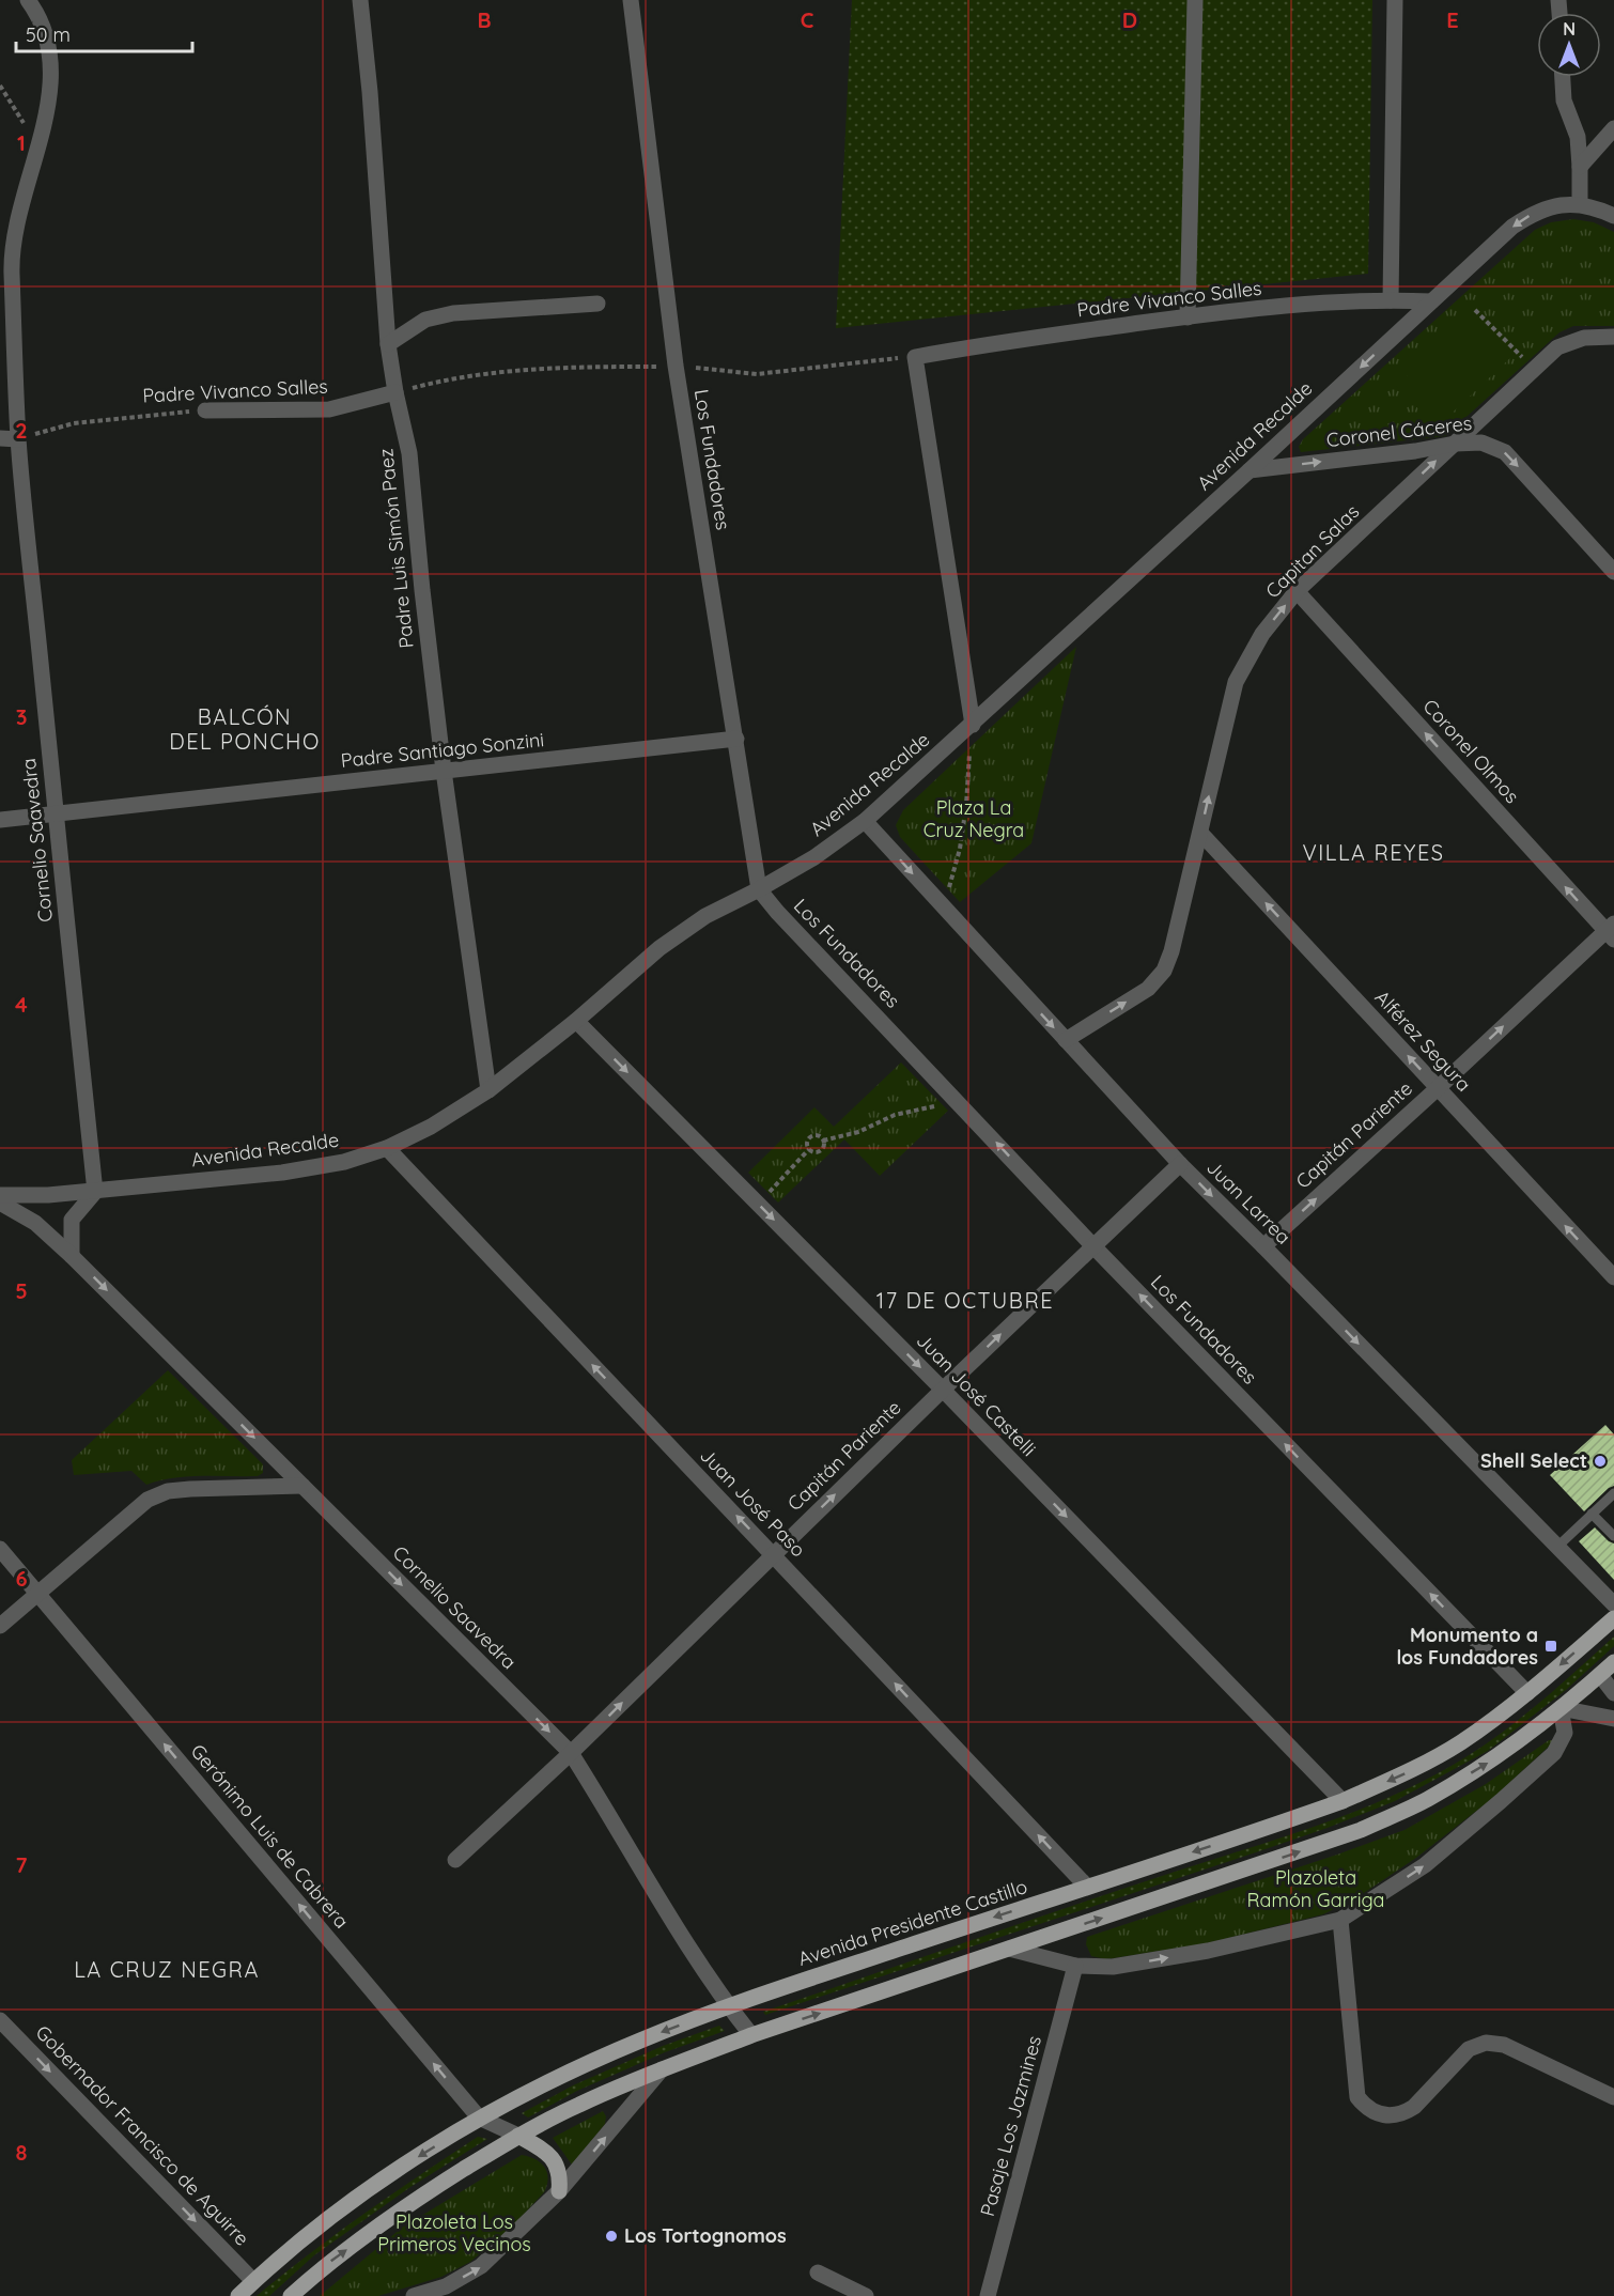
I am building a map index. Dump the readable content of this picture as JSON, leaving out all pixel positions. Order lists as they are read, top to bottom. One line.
{"streets":{"main road":["Avenida Presidente Castillo"],"street":["Padre Vivanco Salles","Coronel Cáceres","Avenida Recalde","Los Fundadores","Padre Luis Simón Paez","Capitan Salas","Padre Santiago Sonzini","Coronel Olmos","Cornelio Saavedra","Alférez Segura","Capitán Pariente","Juan Larrea","Juan José Castelli","Juan José Paso","Gerónimo Luis de Cabrera","Pasaje Los Jazmines","Gobernador Francisco de Aguirre"]},"crossings":[["Padre Vivanco Salles","Avenida Recalde"],["Padre Vivanco Salles","Padre Luis Simón Paez"],["Padre Vivanco Salles","Cornelio Saavedra"],["Coronel Cáceres","Avenida Recalde"],["Coronel Cáceres","Capitan Salas"],["Avenida Recalde","Los Fundadores"],["Avenida Recalde","Padre Luis Simón Paez"],["Avenida Recalde","Cornelio Saavedra"],["Avenida Recalde","Juan Larrea"],["Avenida Recalde","Juan José Castelli"],["Avenida Recalde","Juan José Paso"],["Los Fundadores","Padre Santiago Sonzini"],["Los Fundadores","Capitán Pariente"],["Los Fundadores","Avenida Presidente Castillo"],["Padre Luis Simón Paez","Padre Santiago Sonzini"],["Capitan Salas","Coronel Olmos"],["Capitan Salas","Alférez Segura"],["Capitan Salas","Juan Larrea"],["Padre Santiago Sonzini","Cornelio Saavedra"],["Coronel Olmos","Capitán Pariente"],["Cornelio Saavedra","Capitán Pariente"],["Cornelio Saavedra","Avenida Presidente Castillo"],["Alférez Segura","Capitán Pariente"],["Capitán Pariente","Juan Larrea"],["Capitán Pariente","Juan José Castelli"],["Capitán Pariente","Juan José Paso"],["Juan José Castelli","Avenida Presidente Castillo"],["Juan José Paso","Avenida Presidente Castillo"],["Gerónimo Luis de Cabrera","Avenida Presidente Castillo"],["Avenida Presidente Castillo","Gobernador Francisco de Aguirre"]],"one_way":["Coronel Cáceres","Los Fundadores","Capitan Salas","Coronel Olmos","Alférez Segura","Capitán Pariente","Juan Larrea","Juan José Castelli","Juan José Paso","Gerónimo Luis de Cabrera","Gobernador Francisco de Aguirre"],"districts":["BALCÓN DEL PONCHO","VILLA REYES","17 DE OCTUBRE","LA CRUZ NEGRA"],"parks":["Plaza La Cruz Negra","Plazoleta Ramón Garriga","Plazoleta Los Primeros Vecinos"],"places":{"other":["Shell Select","Los Tortognomos"],"transit":["Monumento a los Fundadores"]},"scale_bar":"50 m","north":"top","grid":{"columns":["B","C","D","E"],"rows":["1","2","3","4","5","6","7","8"]}}
